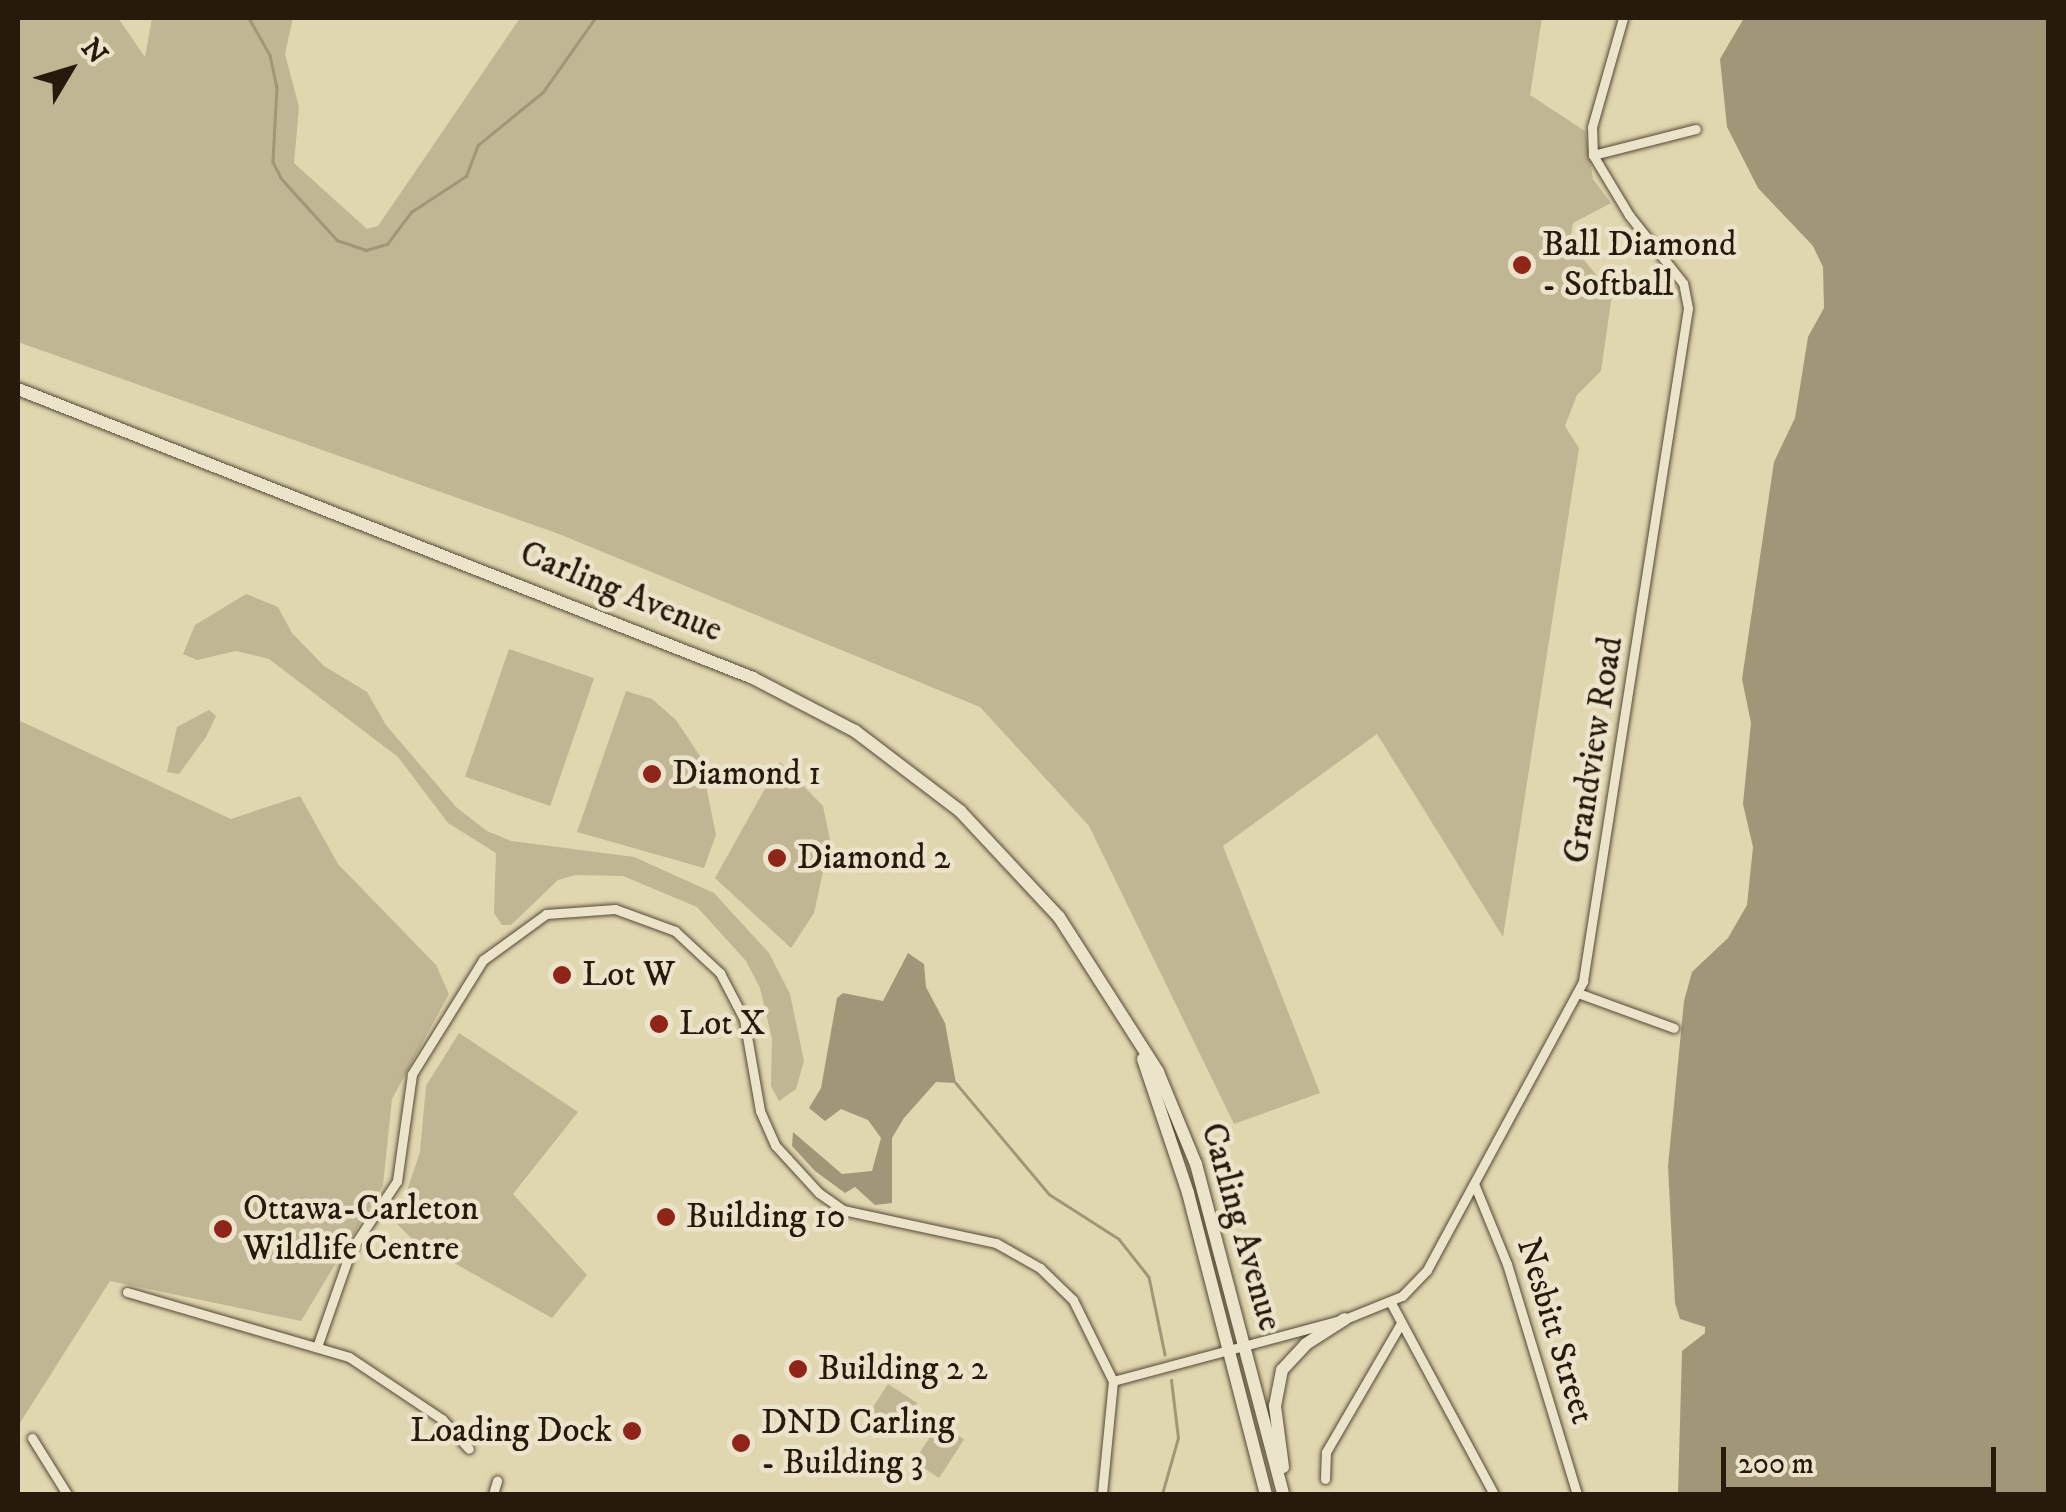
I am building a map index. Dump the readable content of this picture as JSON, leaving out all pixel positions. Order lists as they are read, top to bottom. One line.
{"streets":{"main road":["Carling Avenue"],"street":["Grandview Road","Nesbitt Street"]},"crossings":[["Carling Avenue","Grandview Road"],["Grandview Road","Nesbitt Street"]],"places":["Ball Diamond - Softball","Diamond 1","Diamond 2","Lot W","Lot X","Building 10","Ottawa-Carleton Wildlife Centre","Building 2 2","Loading Dock","DND Carling - Building 3"],"scale_bar":"200 m","north":"top right"}
